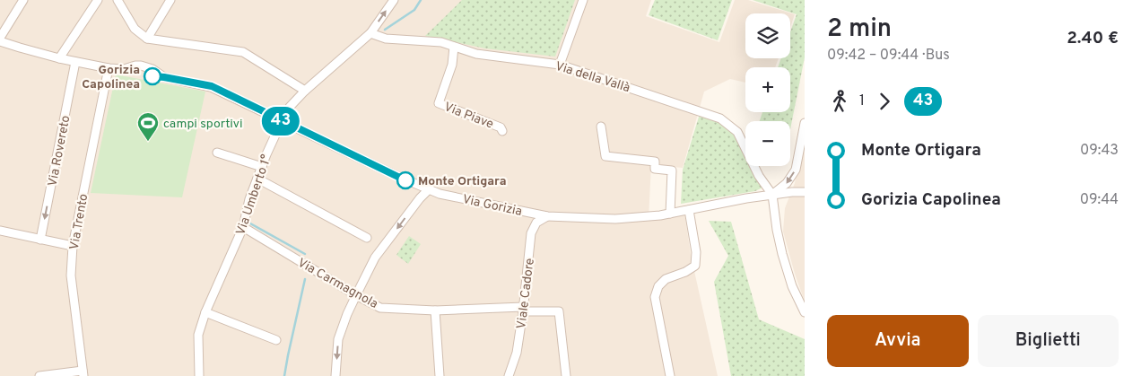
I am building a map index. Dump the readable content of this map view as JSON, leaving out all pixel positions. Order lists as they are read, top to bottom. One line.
{"streets":{"street":["Via della Vallà","Via Piave","Via Rovereto","Via Umberto 1°","Via Gorizia","Via Trento","Via Carmagnola","Viale Cadore"]},"crossings":[["Via della Vallà","Via Piave"],["Via della Vallà","Via Umberto 1°"],["Via della Vallà","Via Gorizia"],["Via Rovereto","Via Gorizia"],["Via Umberto 1°","Via Gorizia"],["Via Umberto 1°","Via Carmagnola"],["Via Gorizia","Via Trento"],["Via Gorizia","Viale Cadore"],["Via Carmagnola","Viale Cadore"]],"one_way":["Via Rovereto"],"places":{"other":["Gorizia Capolinea","Monte Ortigara"],"sports":["campi sportivi"]},"lines":["bus line 43"],"page":{"on_map":"43","heading":["2 min","09:42 – 09:44 · Bus","2.40 €"],"map_buttons":["+","−"],"legs":["1","43"],"list":[{"name":"Monte Ortigara","value":"09:43"},{"name":"Gorizia Capolinea","value":"09:44"}],"buttons":["Avvia","Biglietti"]}}
